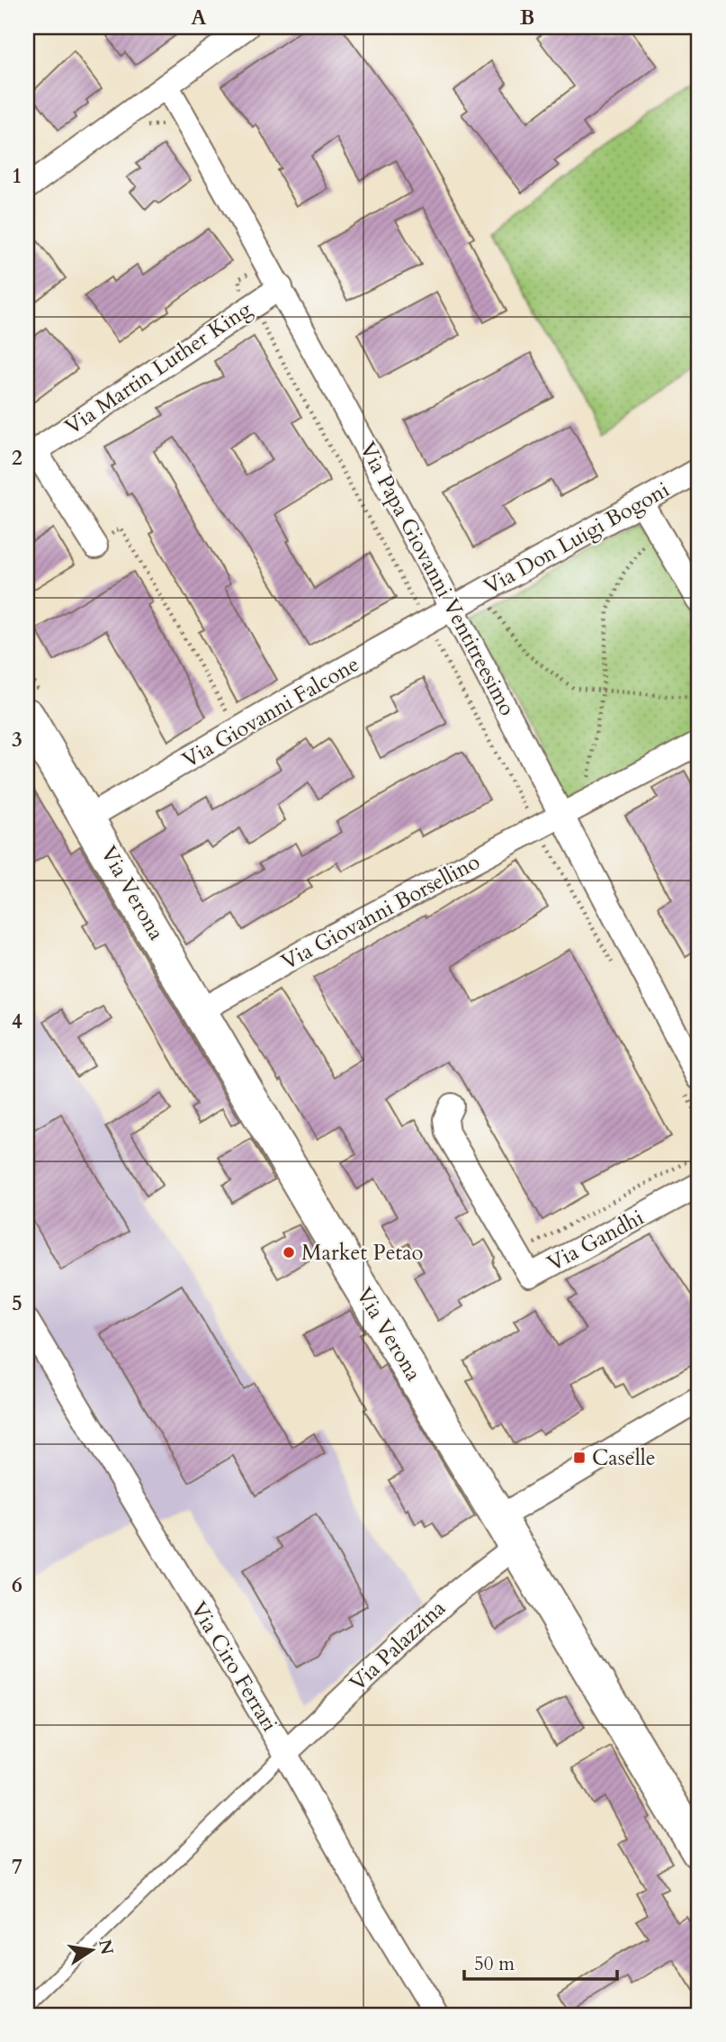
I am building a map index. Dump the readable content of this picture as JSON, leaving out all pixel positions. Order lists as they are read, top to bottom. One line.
{"streets":{"street":["Via Martin Luther King","Via Don Luigi Bogoni","Via Papa Giovanni Ventitreesimo","Via Giovanni Falcone","Via Verona","Via Giovanni Borsellino","Via Gandhi","Via Palazzina","Via Ciro Ferrari"]},"crossings":[["Via Martin Luther King","Via Papa Giovanni Ventitreesimo"],["Via Don Luigi Bogoni","Via Papa Giovanni Ventitreesimo"],["Via Don Luigi Bogoni","Via Giovanni Falcone"],["Via Papa Giovanni Ventitreesimo","Via Giovanni Falcone"],["Via Papa Giovanni Ventitreesimo","Via Giovanni Borsellino"],["Via Giovanni Falcone","Via Verona"],["Via Verona","Via Giovanni Borsellino"],["Via Verona","Via Palazzina"],["Via Palazzina","Via Ciro Ferrari"]],"places":{"other":["Market Petao"],"transit":["Caselle"]},"scale_bar":"50 m","north":"right","grid":{"columns":["A","B"],"rows":["1","2","3","4","5","6","7"]}}
